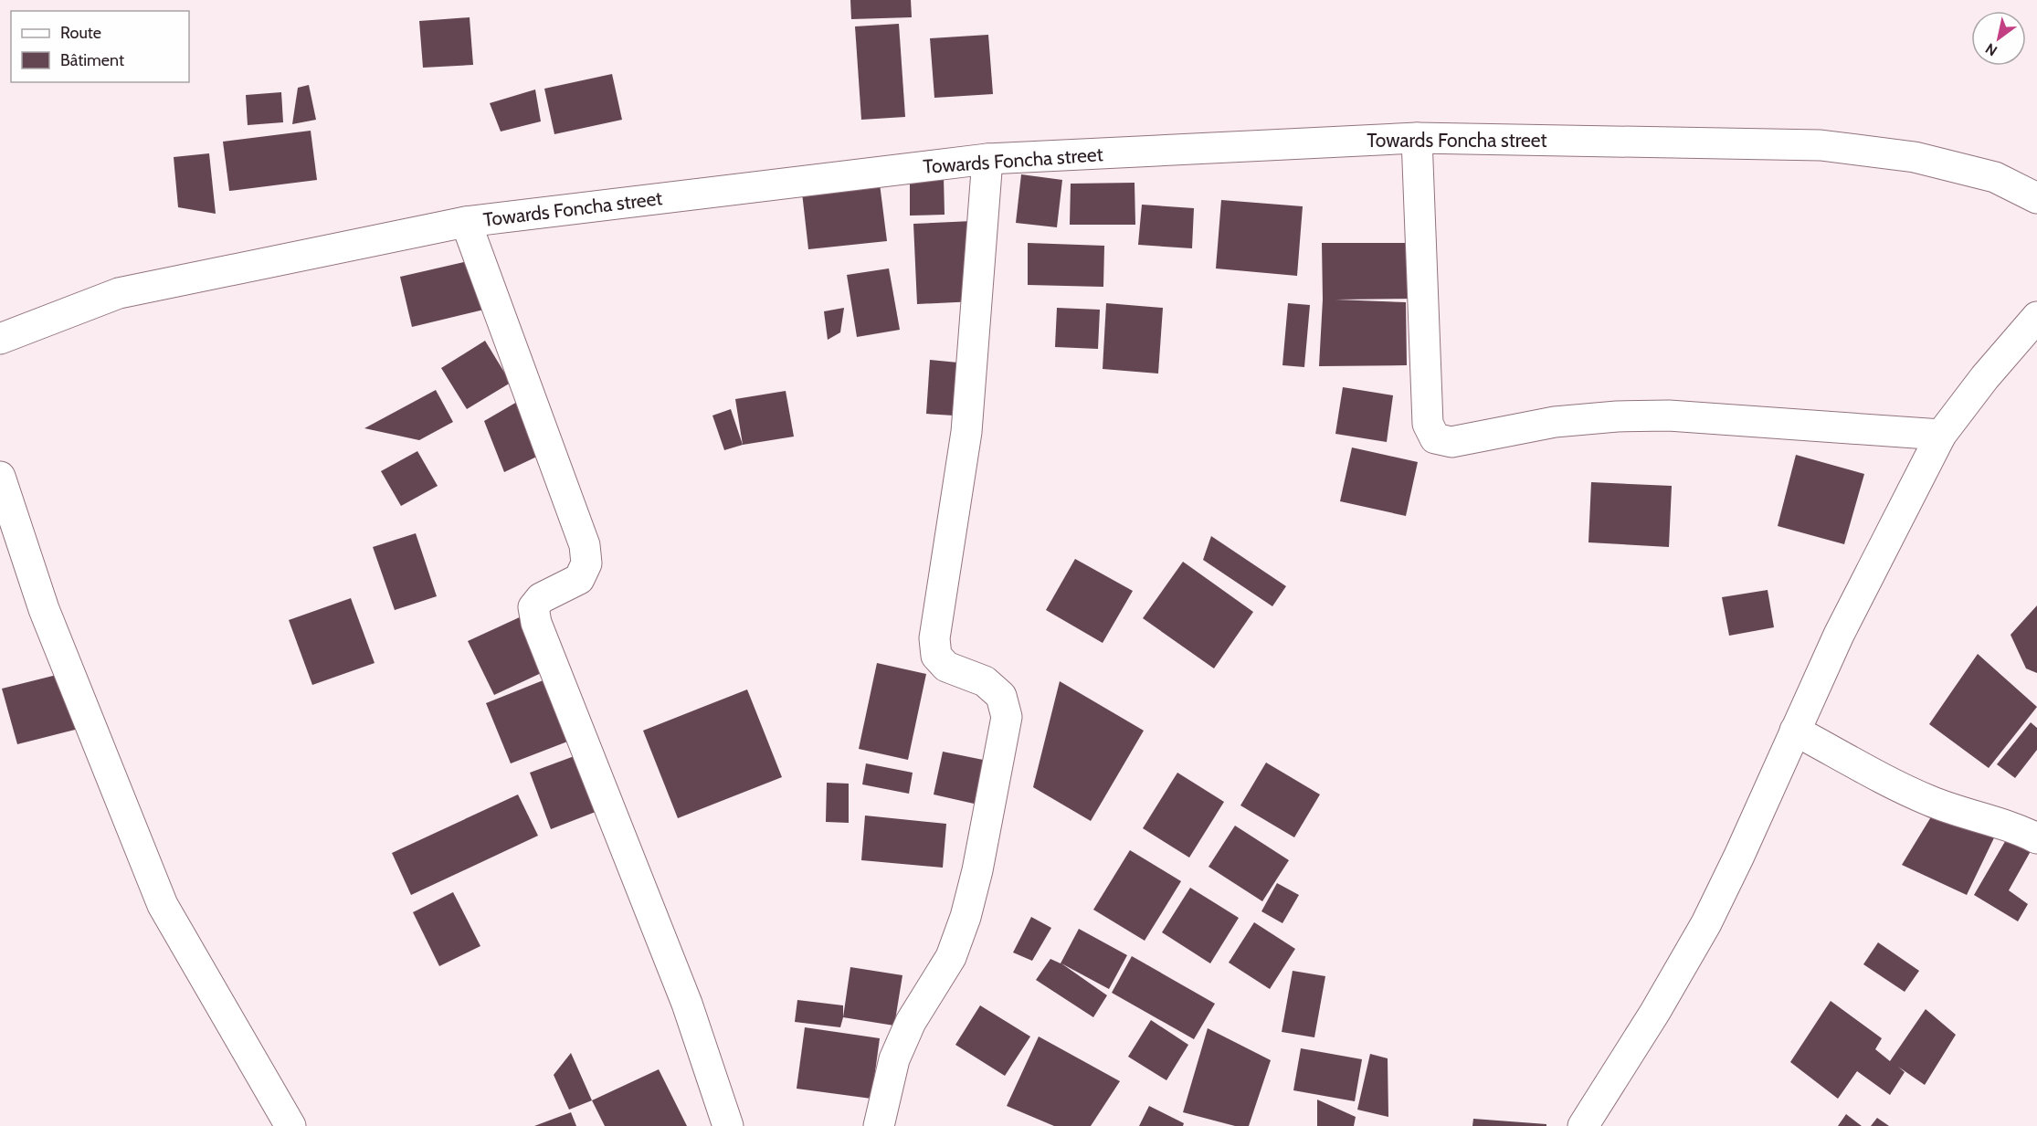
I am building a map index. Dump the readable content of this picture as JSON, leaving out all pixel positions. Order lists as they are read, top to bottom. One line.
{"streets":{"street":["Towards Foncha street"]},"legend":["Route","Bâtiment"],"north":"bottom left"}
